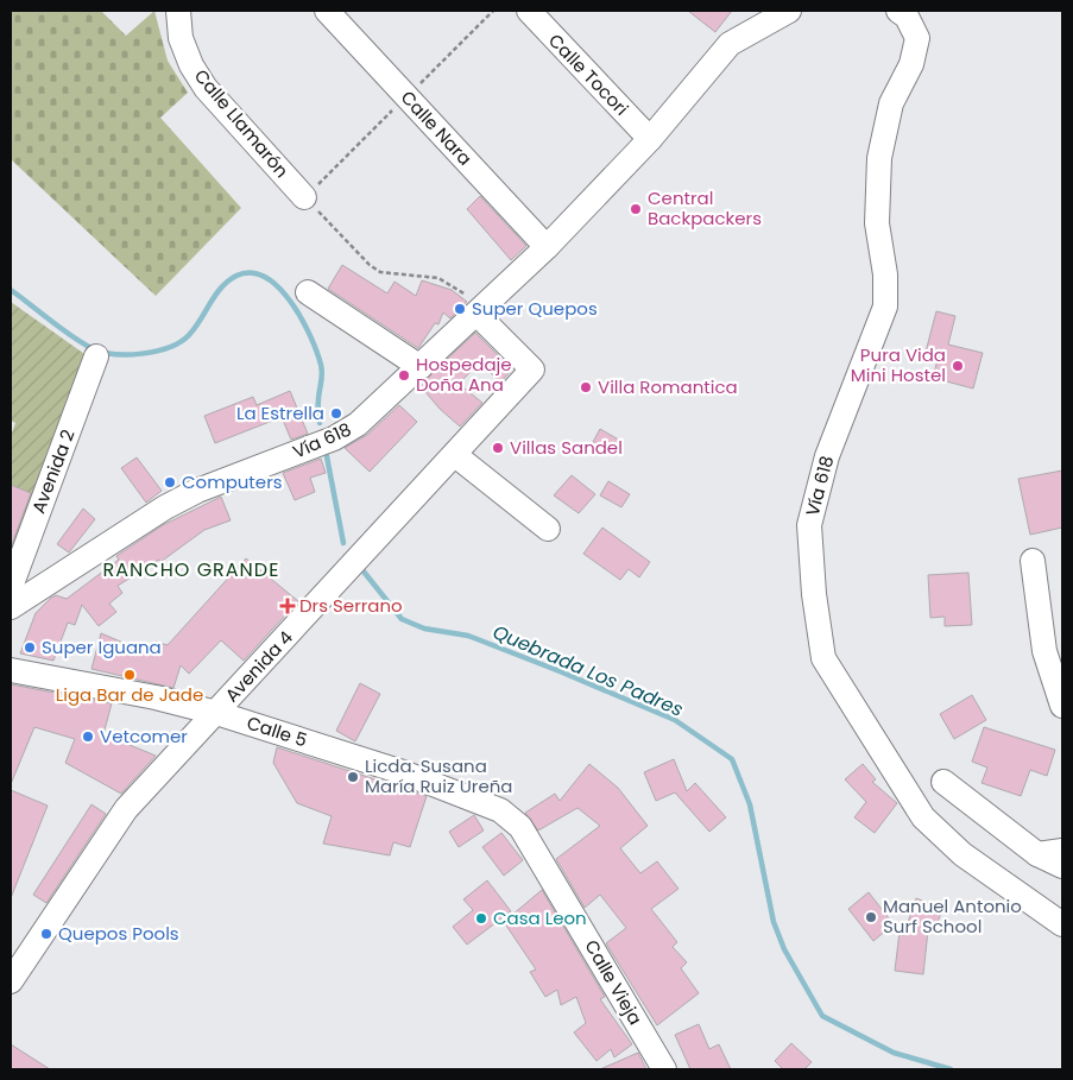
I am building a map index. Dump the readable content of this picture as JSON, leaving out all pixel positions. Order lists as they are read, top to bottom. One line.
{"streets":{"street":["Calle Tocori","Calle Llamarón","Calle Nara","Vía 618","Avenida 2","Avenida 4","Calle 5","Calle Vieja"]},"crossings":[["Calle Tocori","Vía 618"],["Calle Nara","Vía 618"],["Vía 618","Avenida 4"],["Avenida 4","Calle 5"],["Calle 5","Calle Vieja"]],"districts":["RANCHO GRANDE"],"water":["Quebrada Los Padres"],"places":{"other":["Central Backpackers","Super Quepos","Pura Vida Mini Hostel","Hospedaje Doña Ana","Villa Romantica","La Estrella","Villas Sandel","Computers","Super Iguana","Liga Bar de Jade","Vetcomer","Licda. Susana María Ruiz Ureña","Manuel Antonio Surf School","Casa Leon","Quepos Pools"],"health":["Drs Serrano"]}}
